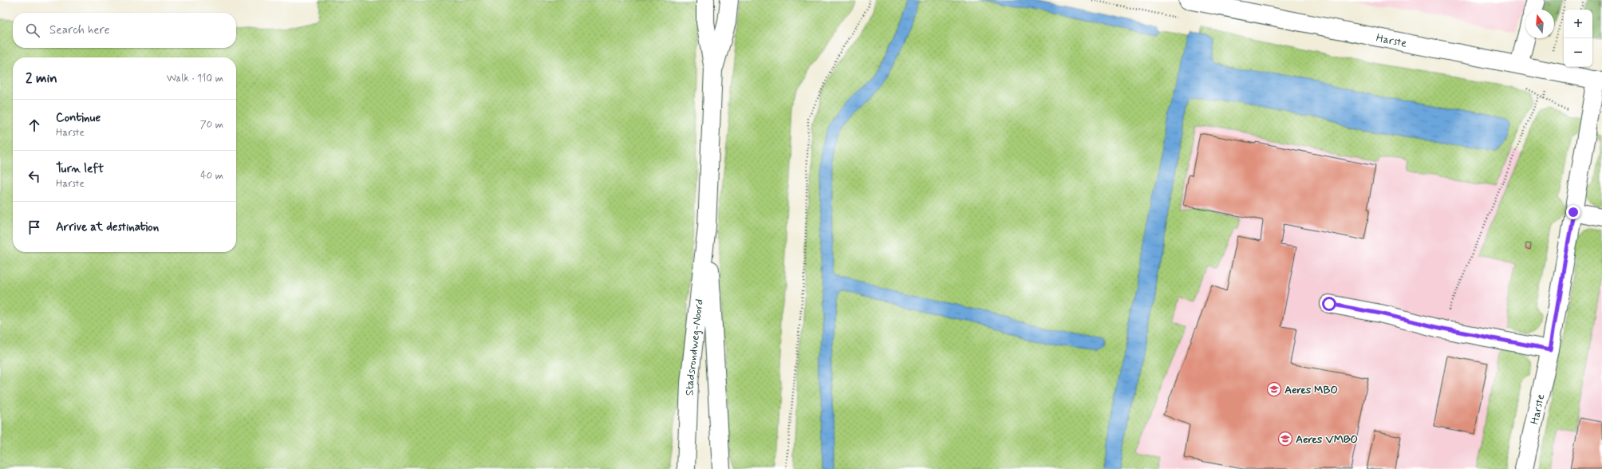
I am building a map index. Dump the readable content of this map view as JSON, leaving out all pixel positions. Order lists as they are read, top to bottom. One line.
{"streets":{"street":["Harste","Stadsrondweg-Noord"]},"places":{"school or university":["Aeres MBO","Aeres VMBO"]},"north":"top","page":{"map_buttons":["+","−"],"search":"Search here","heading":["2 min","Walk · 110 m"],"list":[["Continue","Harste","70 m"],["Turn left","Harste","40 m"],"Arrive at destination"]}}
